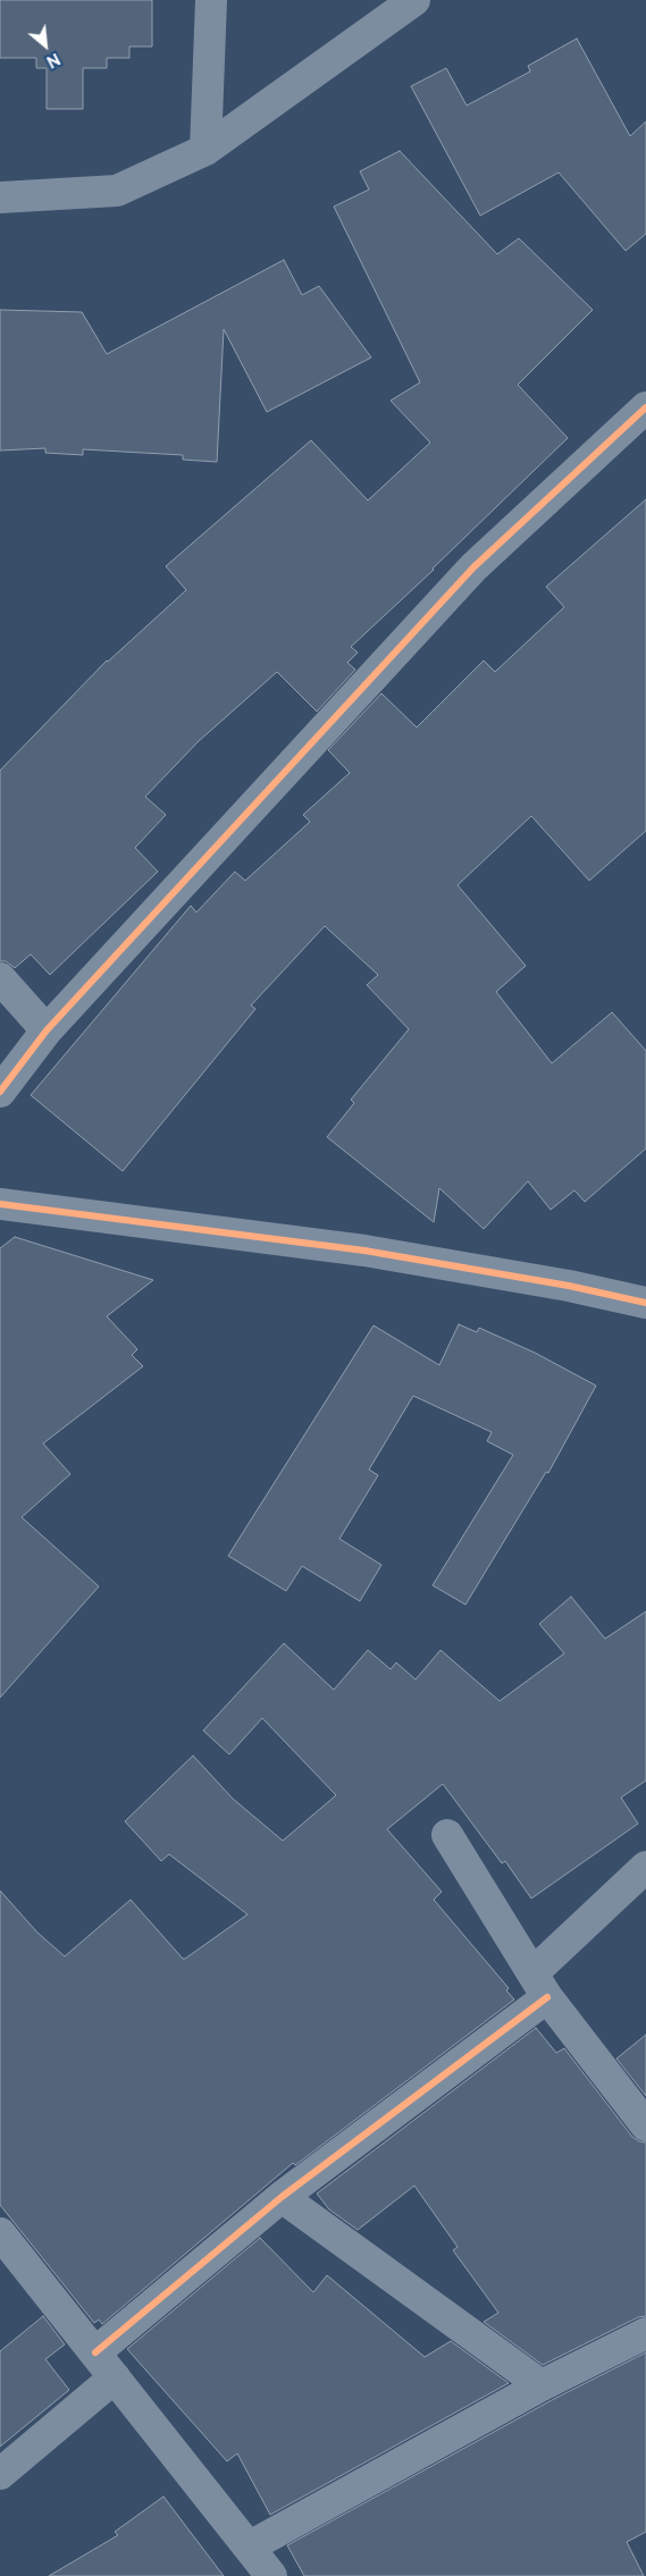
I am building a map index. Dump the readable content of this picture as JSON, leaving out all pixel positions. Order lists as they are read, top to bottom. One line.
{"north":"bottom right"}
